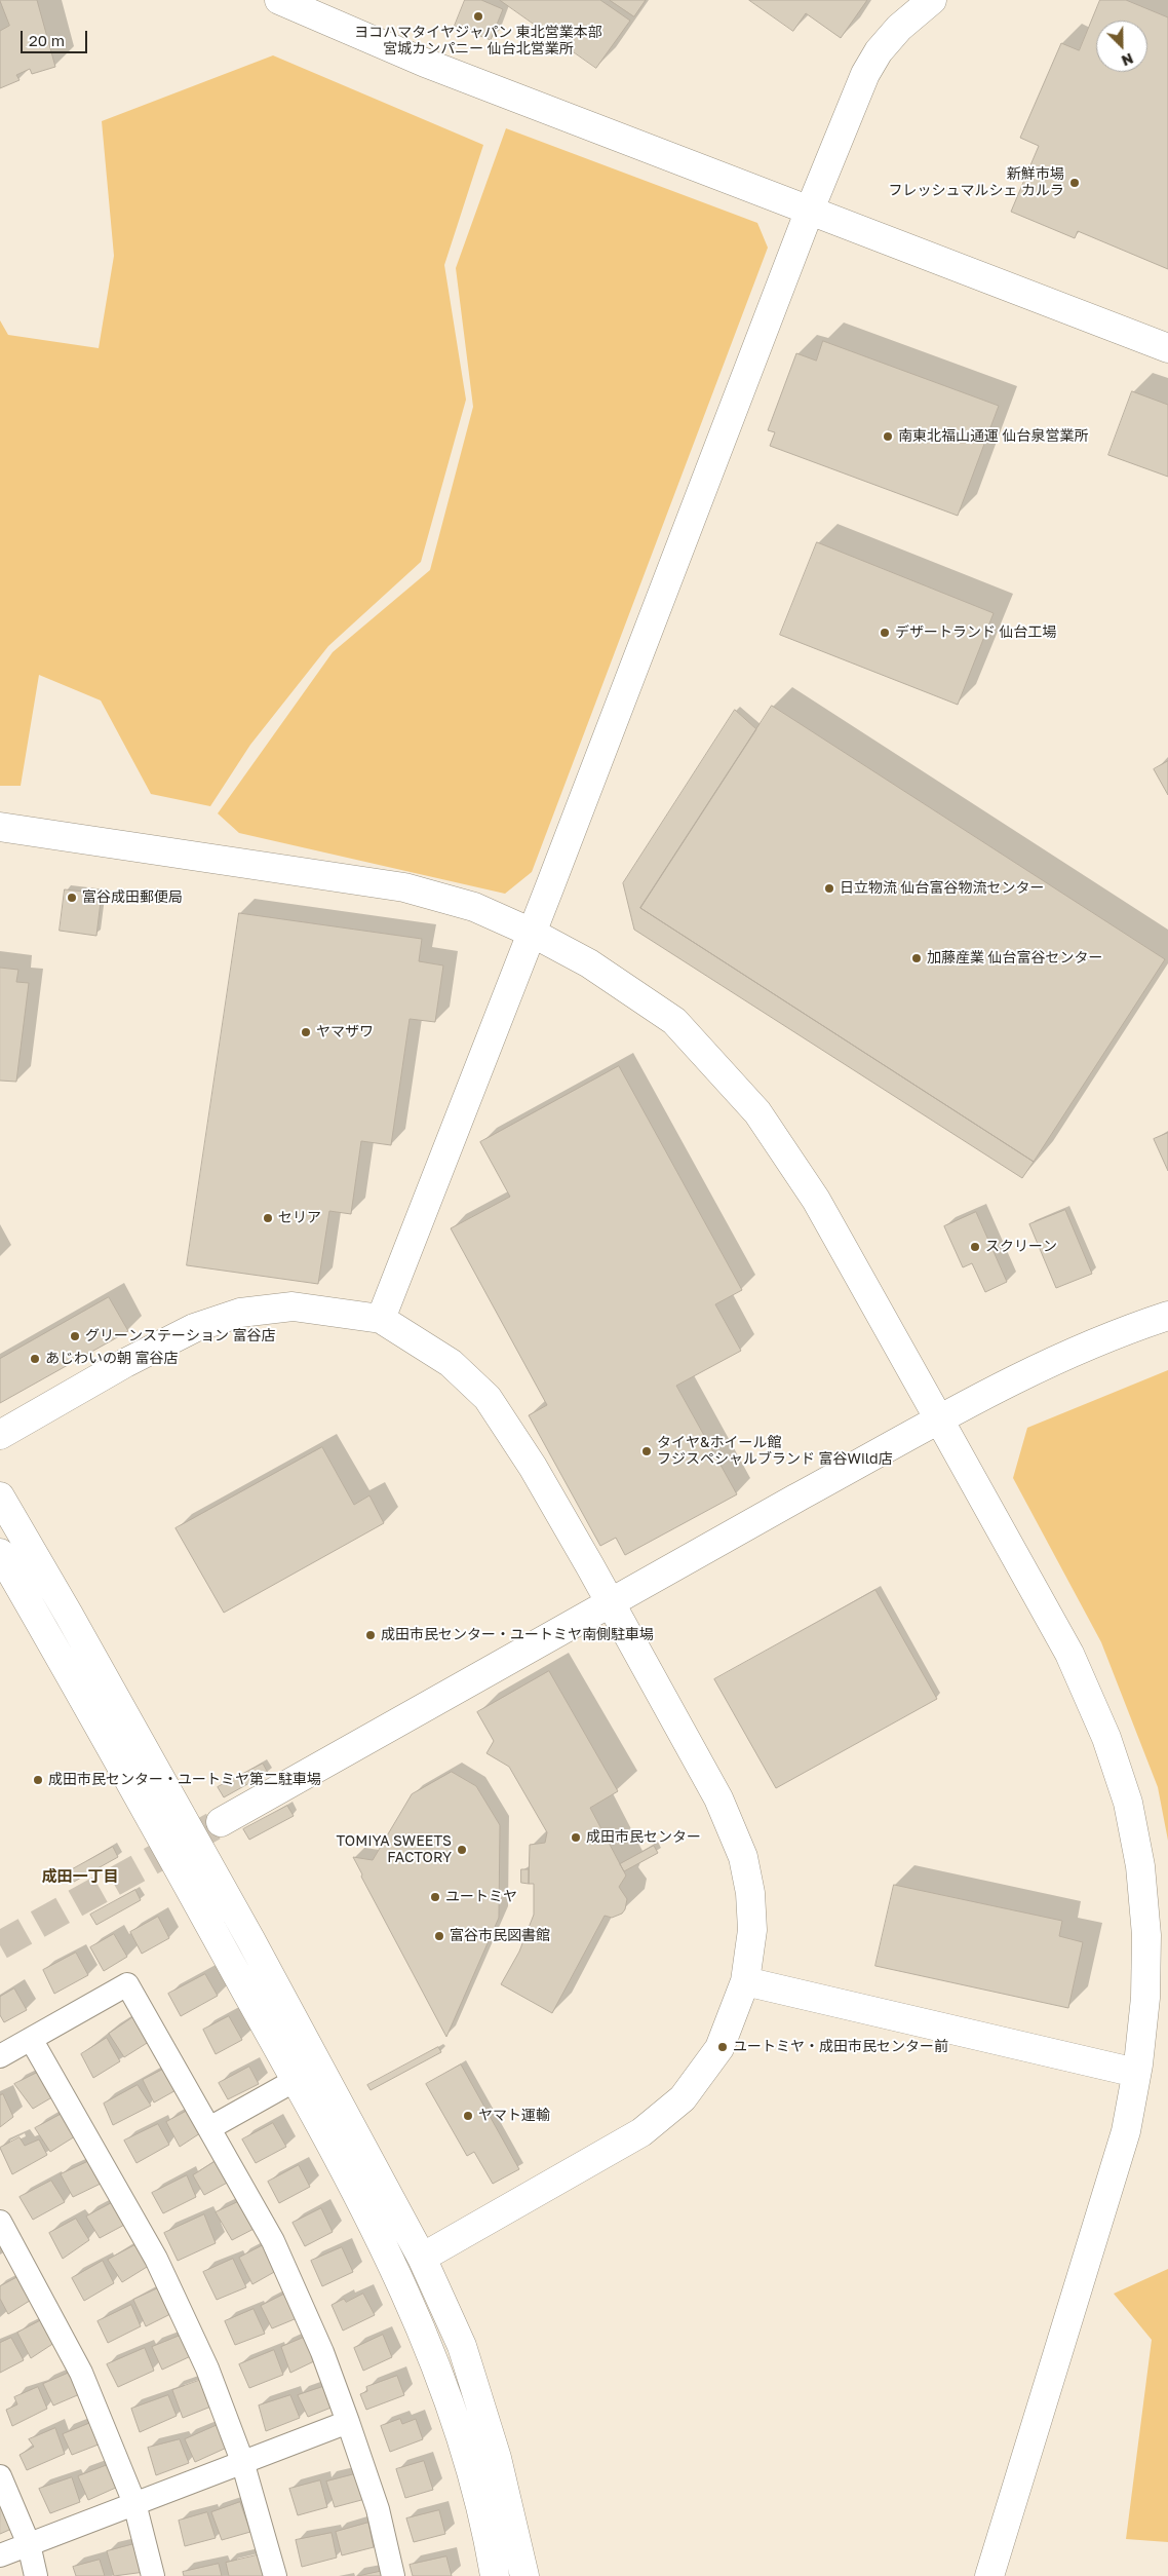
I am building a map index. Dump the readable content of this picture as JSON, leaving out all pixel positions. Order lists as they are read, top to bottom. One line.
{"districts":["成田一丁目"],"places":["ヨコハマタイヤジャパン 東北営業本部 宮城カンパニー 仙台北営業所","新鮮市場 フレッシュマルシェ カルラ","南東北福山通運 仙台泉営業所","デザートランド 仙台工場","日立物流 仙台富谷物流センター","富谷成田郵便局","加藤産業 仙台富谷センター","ヤマザワ","セリア","スクリーン","グリーンステーション 富谷店","あじわいの朝 富谷店","タイヤ&ホイール館 フジスペシャルブランド 富谷Wild店","成田市民センター・ユートミヤ南側駐車場","成田市民センター・ユートミヤ第二駐車場","成田市民センター","TOMIYA SWEETS FACTORY","ユートミヤ","富谷市民図書館","ユートミヤ・成田市民センター前","ヤマト運輸"],"scale_bar":"20 m","north":"bottom right"}
